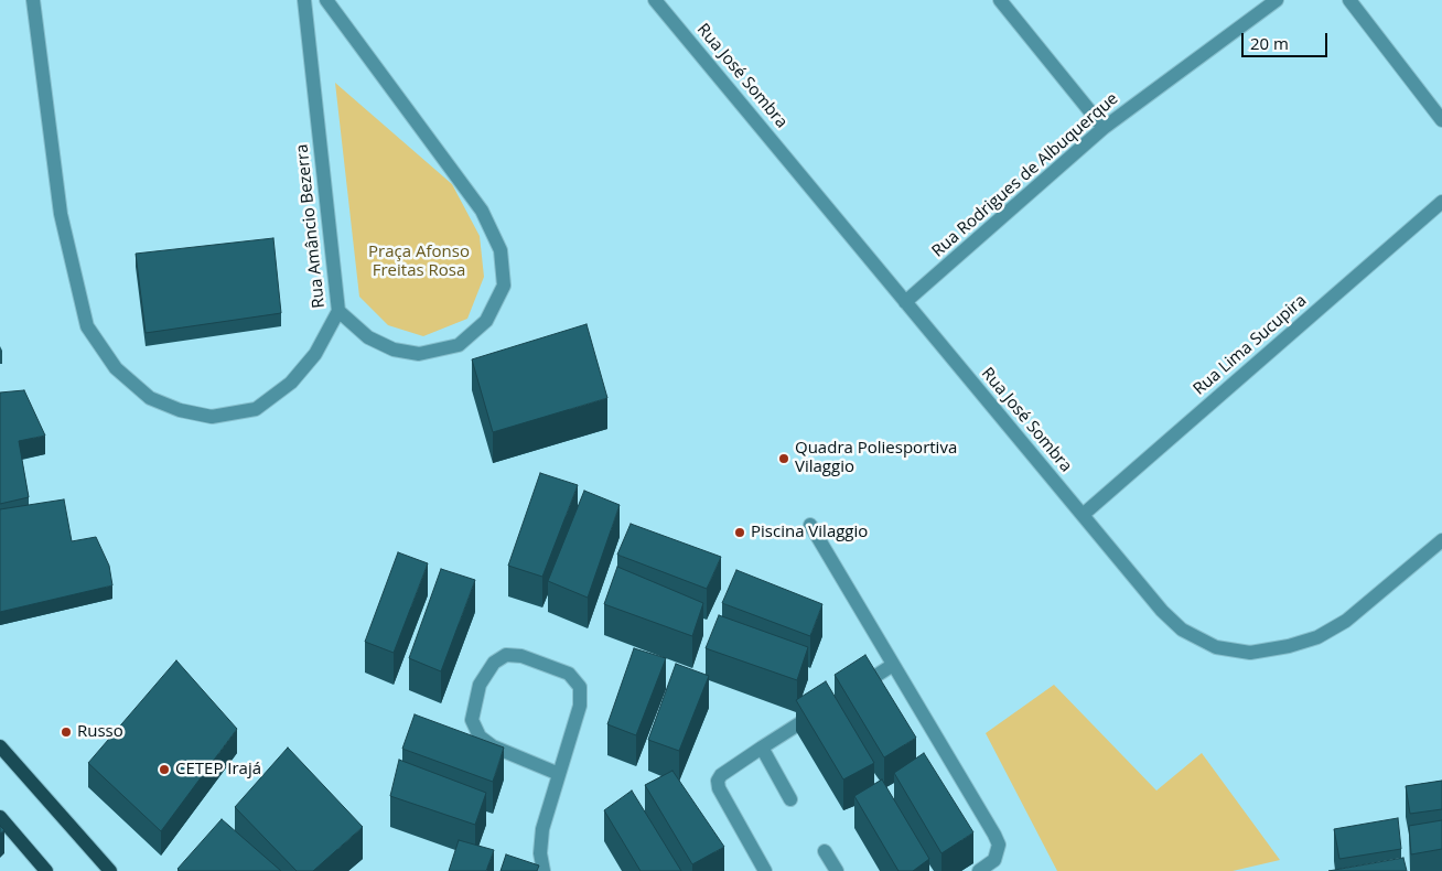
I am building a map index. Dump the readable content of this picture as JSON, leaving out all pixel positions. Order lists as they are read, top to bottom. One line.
{"streets":{"street":["Rua José Sombra","Rua Rodrigues de Albuquerque","Rua Amâncio Bezerra","Rua Lima Sucupira"]},"crossings":[["Rua José Sombra","Rua Rodrigues de Albuquerque"],["Rua José Sombra","Rua Lima Sucupira"]],"parks":["Praça Afonso Freitas Rosa"],"places":["Quadra Poliesportiva Vilaggio","Piscina Vilaggio","Russo","CETEP Irajá"],"scale_bar":"20 m"}
